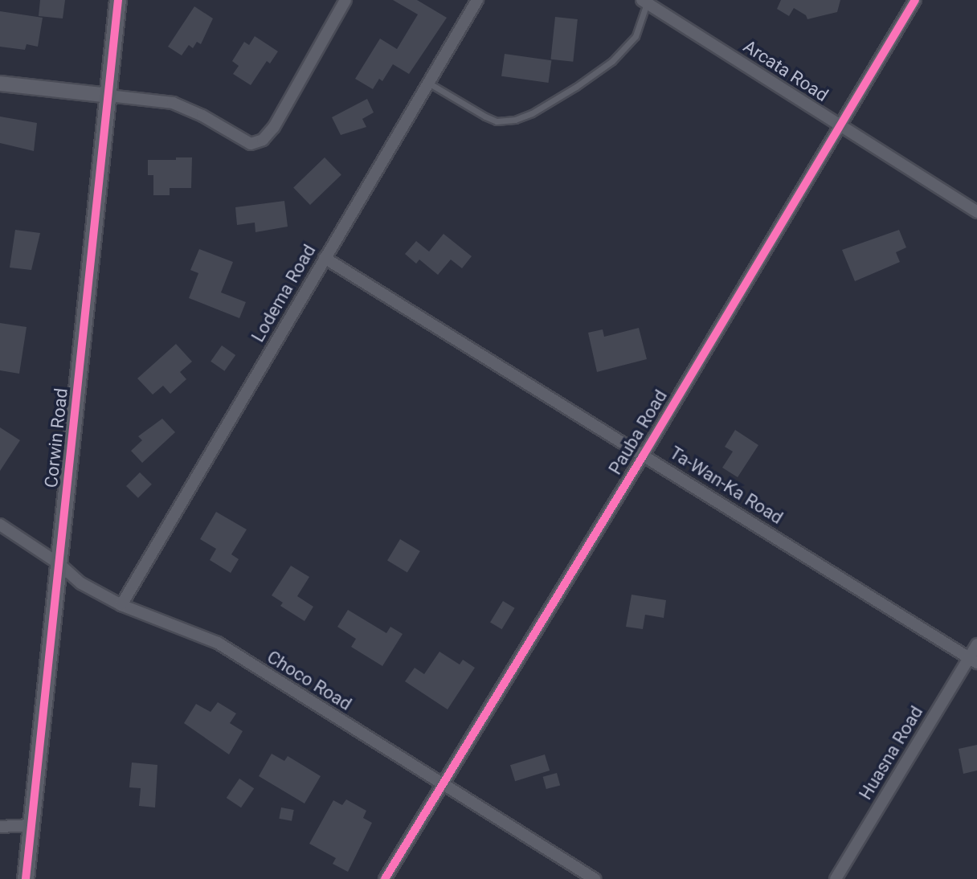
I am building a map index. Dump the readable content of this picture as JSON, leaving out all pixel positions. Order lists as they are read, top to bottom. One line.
{"streets":{"main road":["Corwin Road"],"street":["Arcata Road","Lodema Road","Pauba Road","Ta-Wan-Ka Road","Choco Road","Huasna Road"]},"crossings":[["Arcata Road","Pauba Road"],["Lodema Road","Ta-Wan-Ka Road"],["Lodema Road","Choco Road"],["Pauba Road","Ta-Wan-Ka Road"],["Pauba Road","Choco Road"],["Corwin Road","Choco Road"],["Ta-Wan-Ka Road","Huasna Road"]]}
